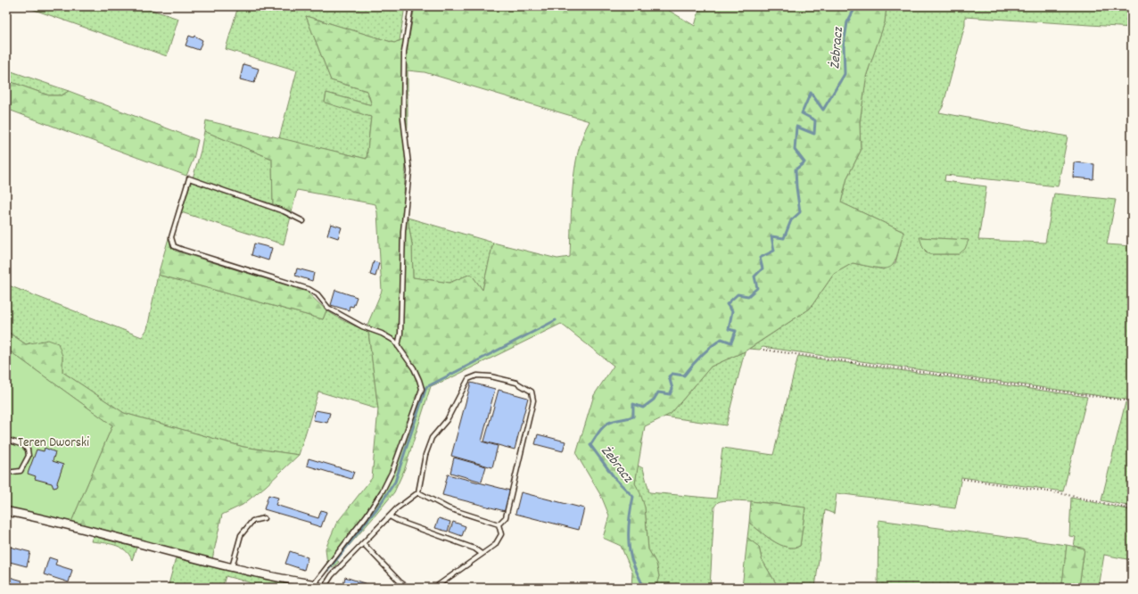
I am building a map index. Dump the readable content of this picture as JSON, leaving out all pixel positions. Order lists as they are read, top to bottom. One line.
{"water":["Żebracz"],"parks":["Teren Dworski"]}
